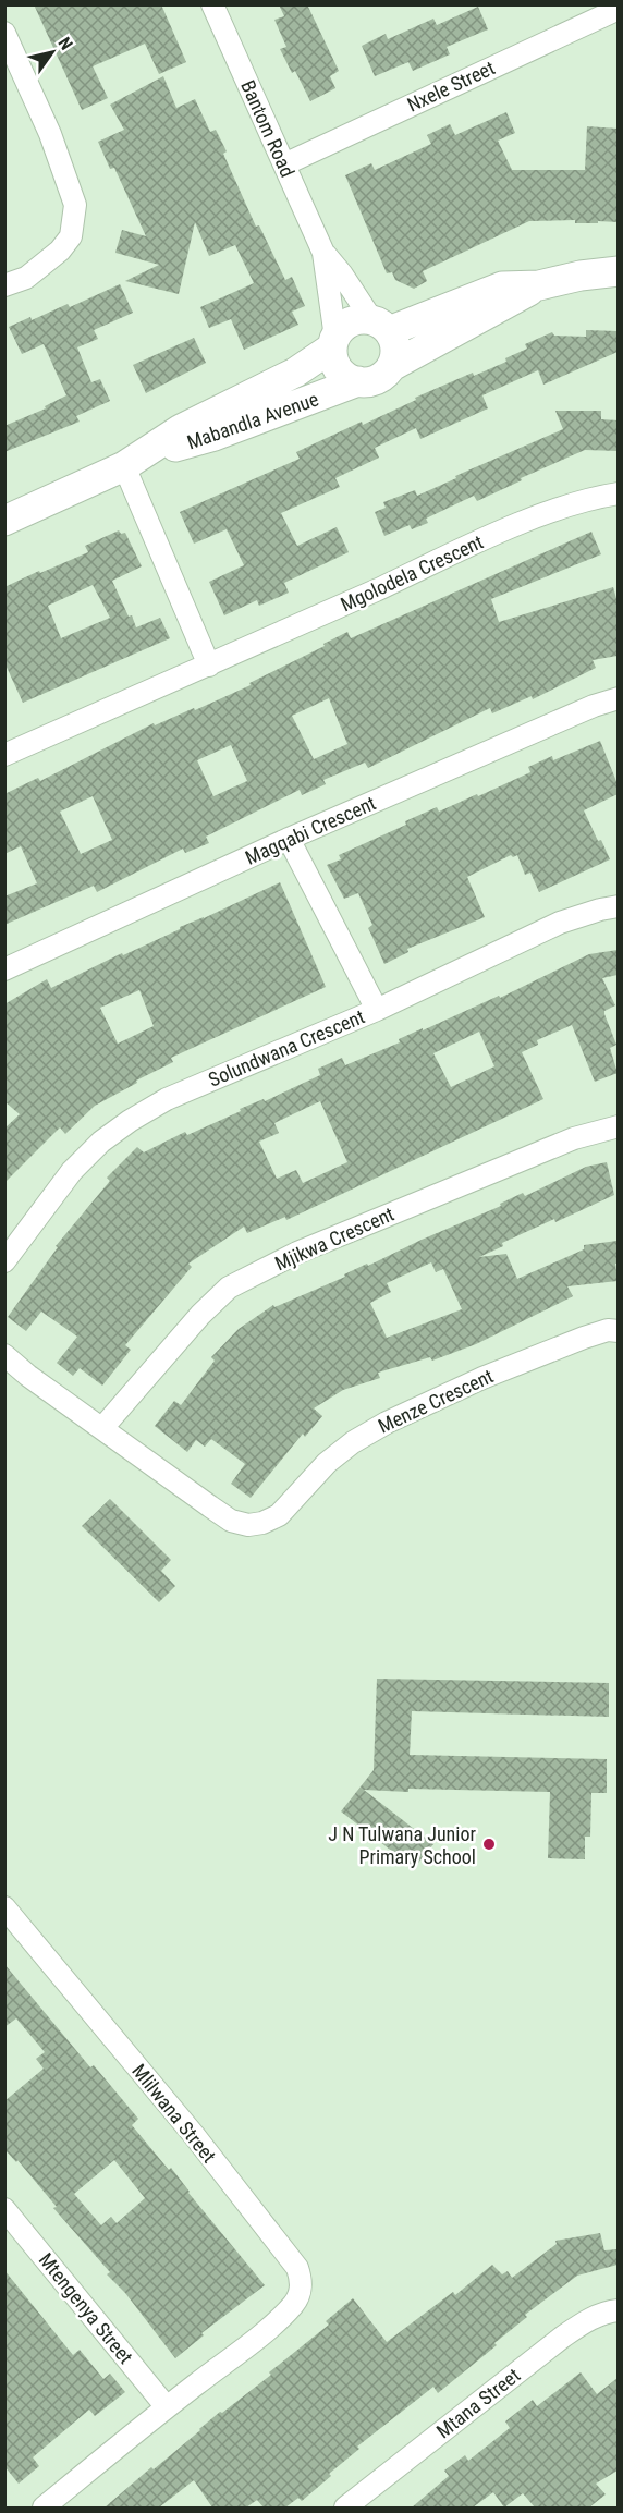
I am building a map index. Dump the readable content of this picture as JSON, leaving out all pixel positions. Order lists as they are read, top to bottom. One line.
{"streets":{"street":["Nxele Street","Bantom Road","Mabandla Avenue","Mgolodela Crescent","Magqabi Crescent","Solundwana Crescent","Mjikwa Crescent","Menze Crescent","Mlilwana Street","Mtengenya Street","Mtana Street"]},"crossings":[["Nxele Street","Bantom Road"],["Bantom Road","Mabandla Avenue"],["Mjikwa Crescent","Menze Crescent"],["Mlilwana Street","Mtengenya Street"]],"places":["J N Tulwana Junior Primary School"],"north":"top right"}
